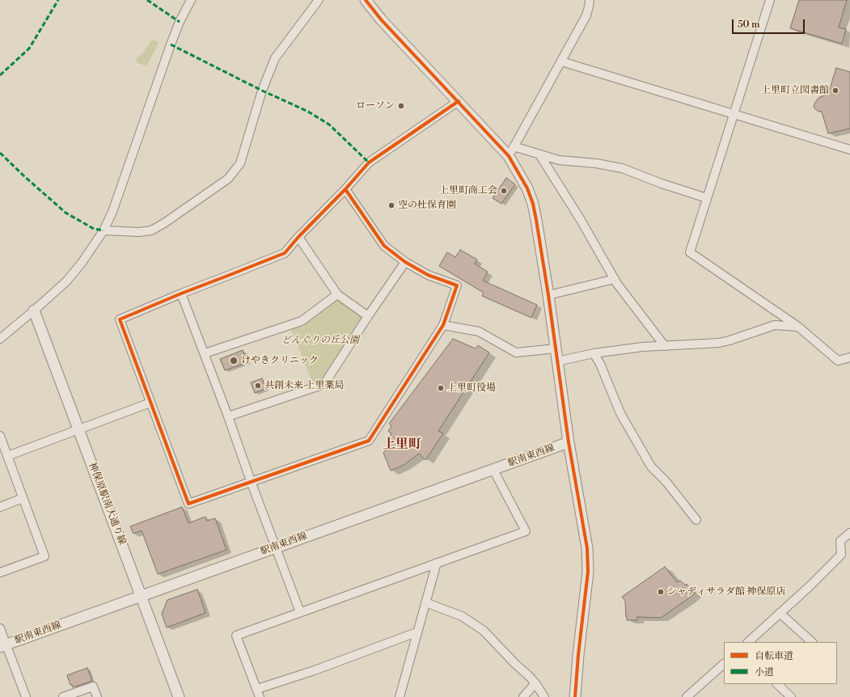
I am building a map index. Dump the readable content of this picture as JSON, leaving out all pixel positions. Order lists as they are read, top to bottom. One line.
{"streets":{"street":["駅南東西線","神保原駅南大通り線"]},"crossings":[["駅南東西線","神保原駅南大通り線"]],"districts":["上里町"],"parks":["どんぐりの丘公園"],"places":["上里町立図書館","ローソン","上里町商工会","空の杜保育園","けやきクリニック","共創未来 上里薬局","上里町役場","シャディサラダ館 神保原店"],"legend":["自転車道","小道"],"scale_bar":"50 m"}
